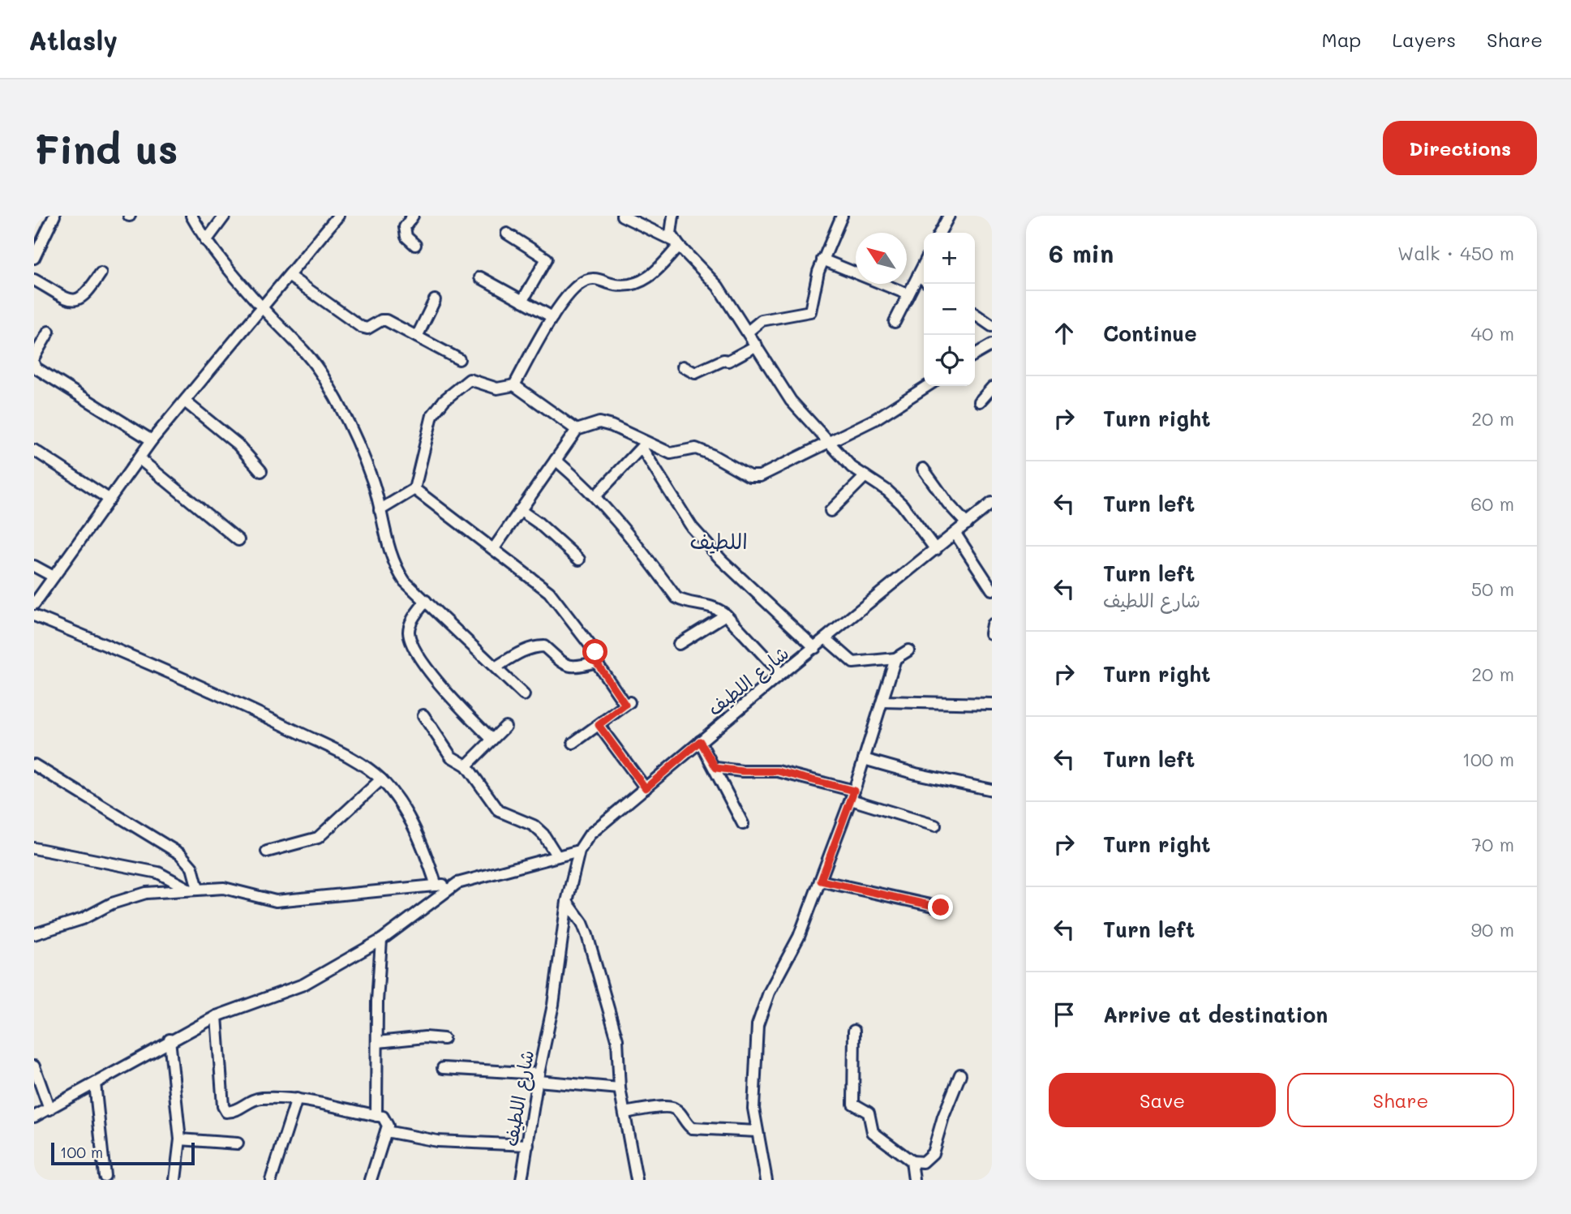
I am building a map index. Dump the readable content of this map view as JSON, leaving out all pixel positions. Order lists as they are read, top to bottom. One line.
{"streets":{"street":["شارع اللطيف"]},"districts":["اللطيف"],"scale_bar":"100 m","north":"top left","page":{"header":"Atlasly","nav":["Map","Layers","Share"],"buttons":["Directions",["Save","Share"]],"title":"Find us","heading":["6 min","Walk · 450 m"],"map_buttons":["+","−"],"list":[["Continue","40 m"],["Turn right","20 m"],["Turn left","60 m"],["Turn left","شارع اللطيف","50 m"],["Turn right","20 m"],["Turn left","100 m"],["Turn right","70 m"],["Turn left","90 m"],"Arrive at destination"],"scale":"100 m"}}
